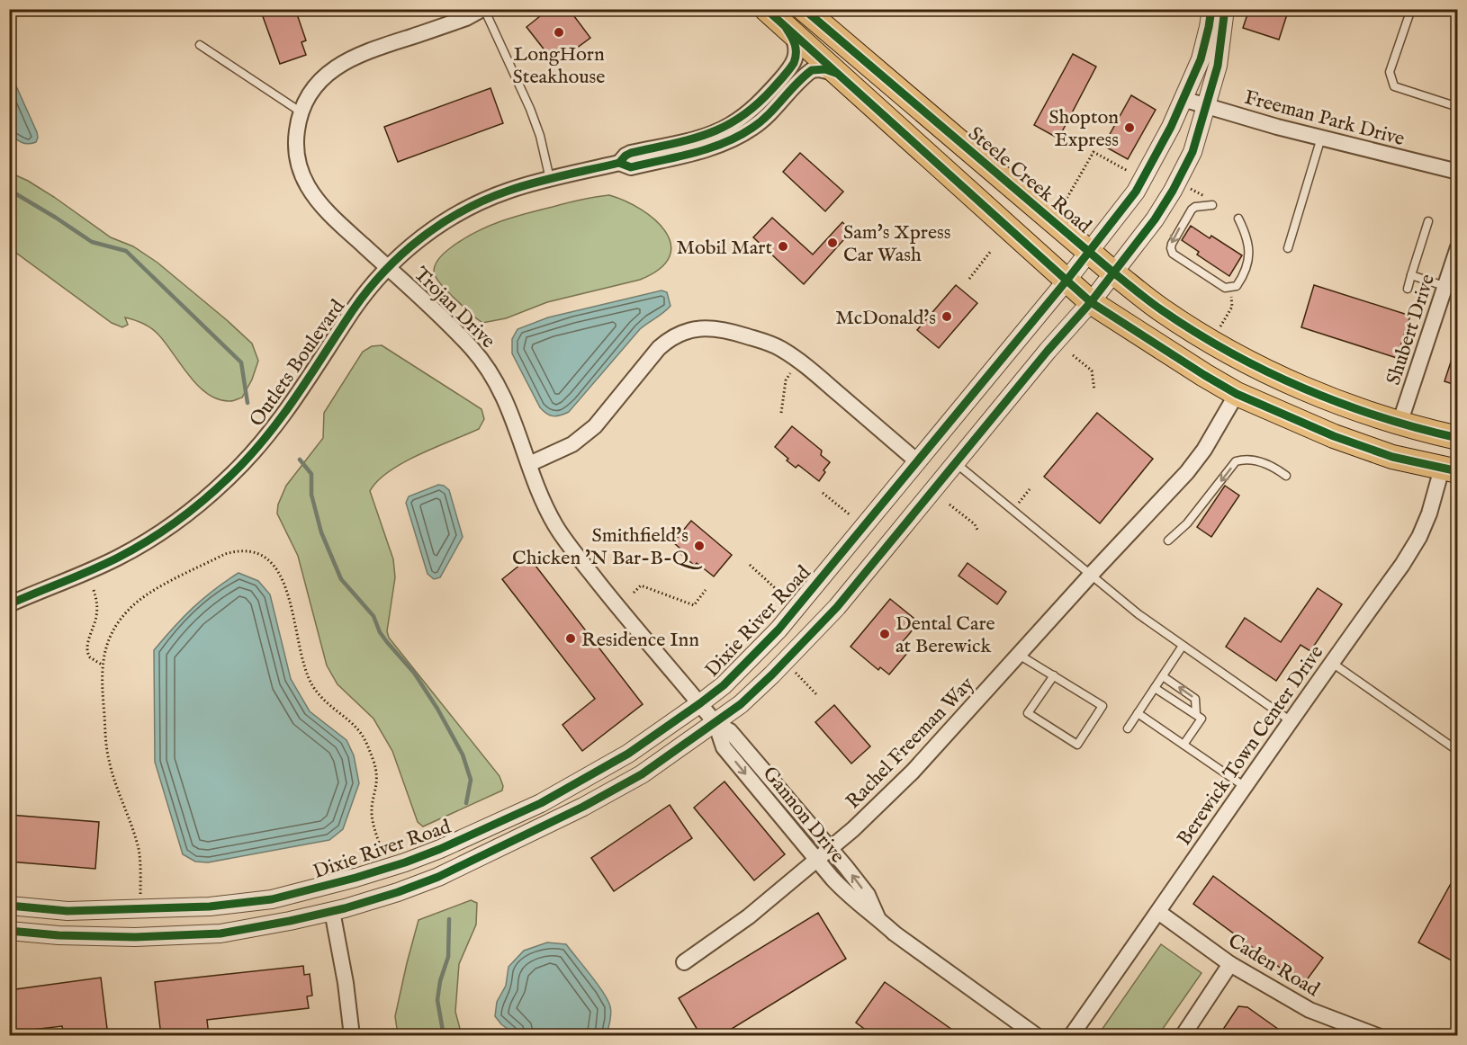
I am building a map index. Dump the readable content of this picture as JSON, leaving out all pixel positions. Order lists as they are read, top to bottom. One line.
{"streets":{"main road":["Steele Creek Road"],"street":["Freeman Park Drive","Trojan Drive","Shubert Drive","Outlets Boulevard","Dixie River Road","Rachel Freeman Way","Berewick Town Center Drive","Gannon Drive","Caden Road"]},"crossings":[["Freeman Park Drive","Dixie River Road"],["Steele Creek Road","Shubert Drive"],["Steele Creek Road","Outlets Boulevard"],["Steele Creek Road","Dixie River Road"],["Steele Creek Road","Rachel Freeman Way"],["Steele Creek Road","Berewick Town Center Drive"],["Trojan Drive","Outlets Boulevard"],["Trojan Drive","Dixie River Road"],["Trojan Drive","Gannon Drive"],["Dixie River Road","Gannon Drive"],["Rachel Freeman Way","Gannon Drive"],["Berewick Town Center Drive","Caden Road"]],"places":["LongHorn Steakhouse","Shopton Express","Sam's Xpress Car Wash","Mobil Mart","McDonald's","Smithfield's Chicken 'N Bar-B-Q","Dental Care at Berewick","Residence Inn"]}
